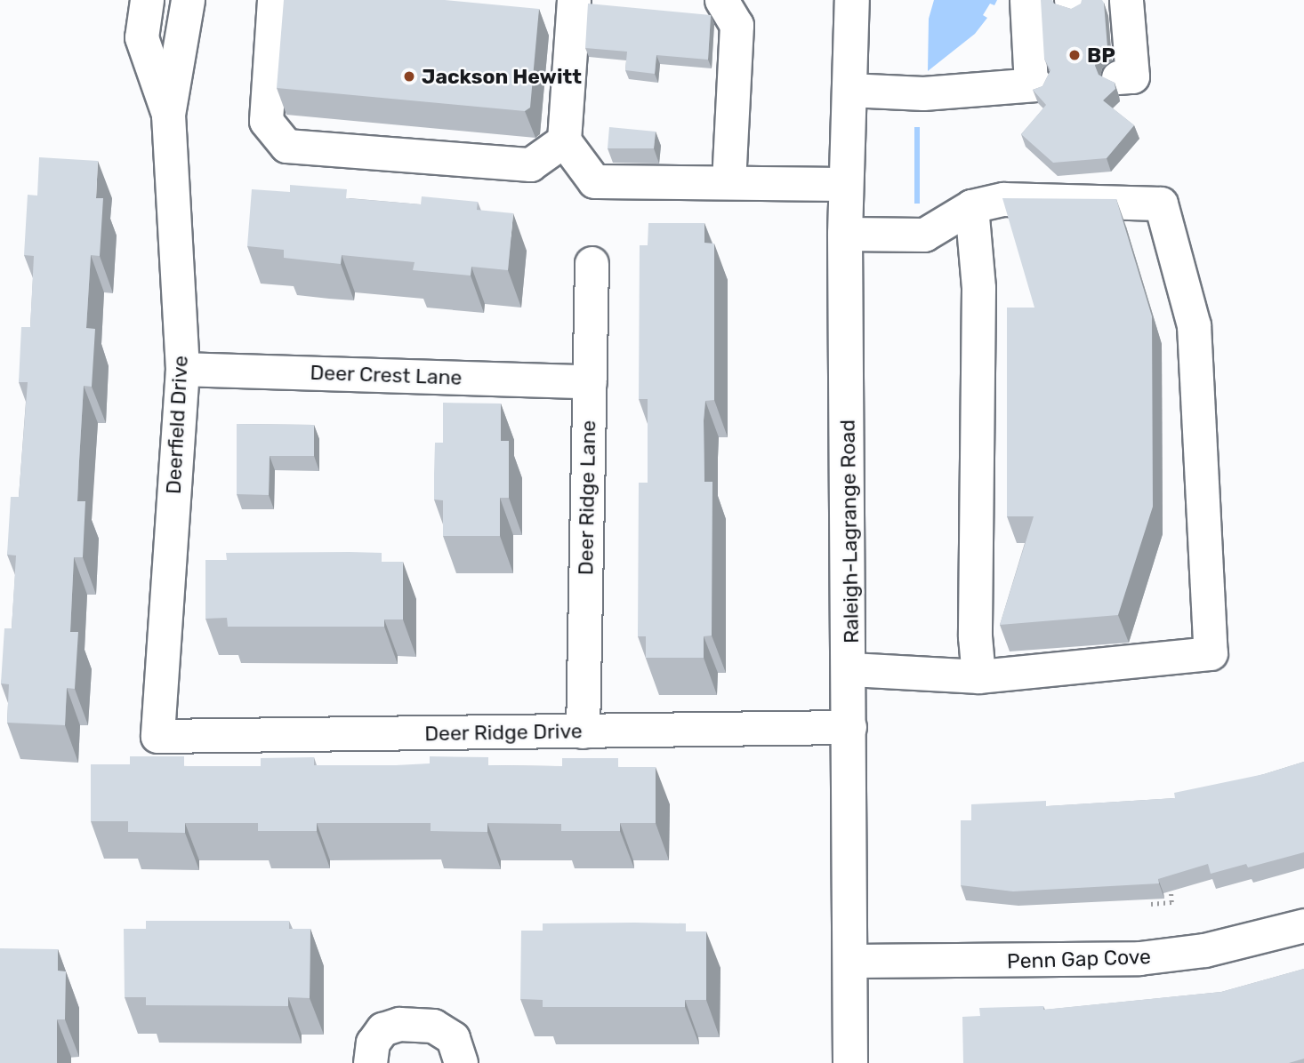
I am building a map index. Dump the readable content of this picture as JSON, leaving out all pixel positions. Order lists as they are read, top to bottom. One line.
{"streets":{"main road":["Raleigh-Lagrange Road"],"street":["Deer Crest Lane","Deerfield Drive","Deer Ridge Lane","Deer Ridge Drive","Penn Gap Cove"]},"crossings":[["Deer Crest Lane","Deerfield Drive"],["Deer Crest Lane","Deer Ridge Lane"],["Deerfield Drive","Deer Ridge Drive"],["Deer Ridge Lane","Deer Ridge Drive"],["Raleigh-Lagrange Road","Deer Ridge Drive"],["Raleigh-Lagrange Road","Penn Gap Cove"]],"places":["BP","Jackson Hewitt"]}
